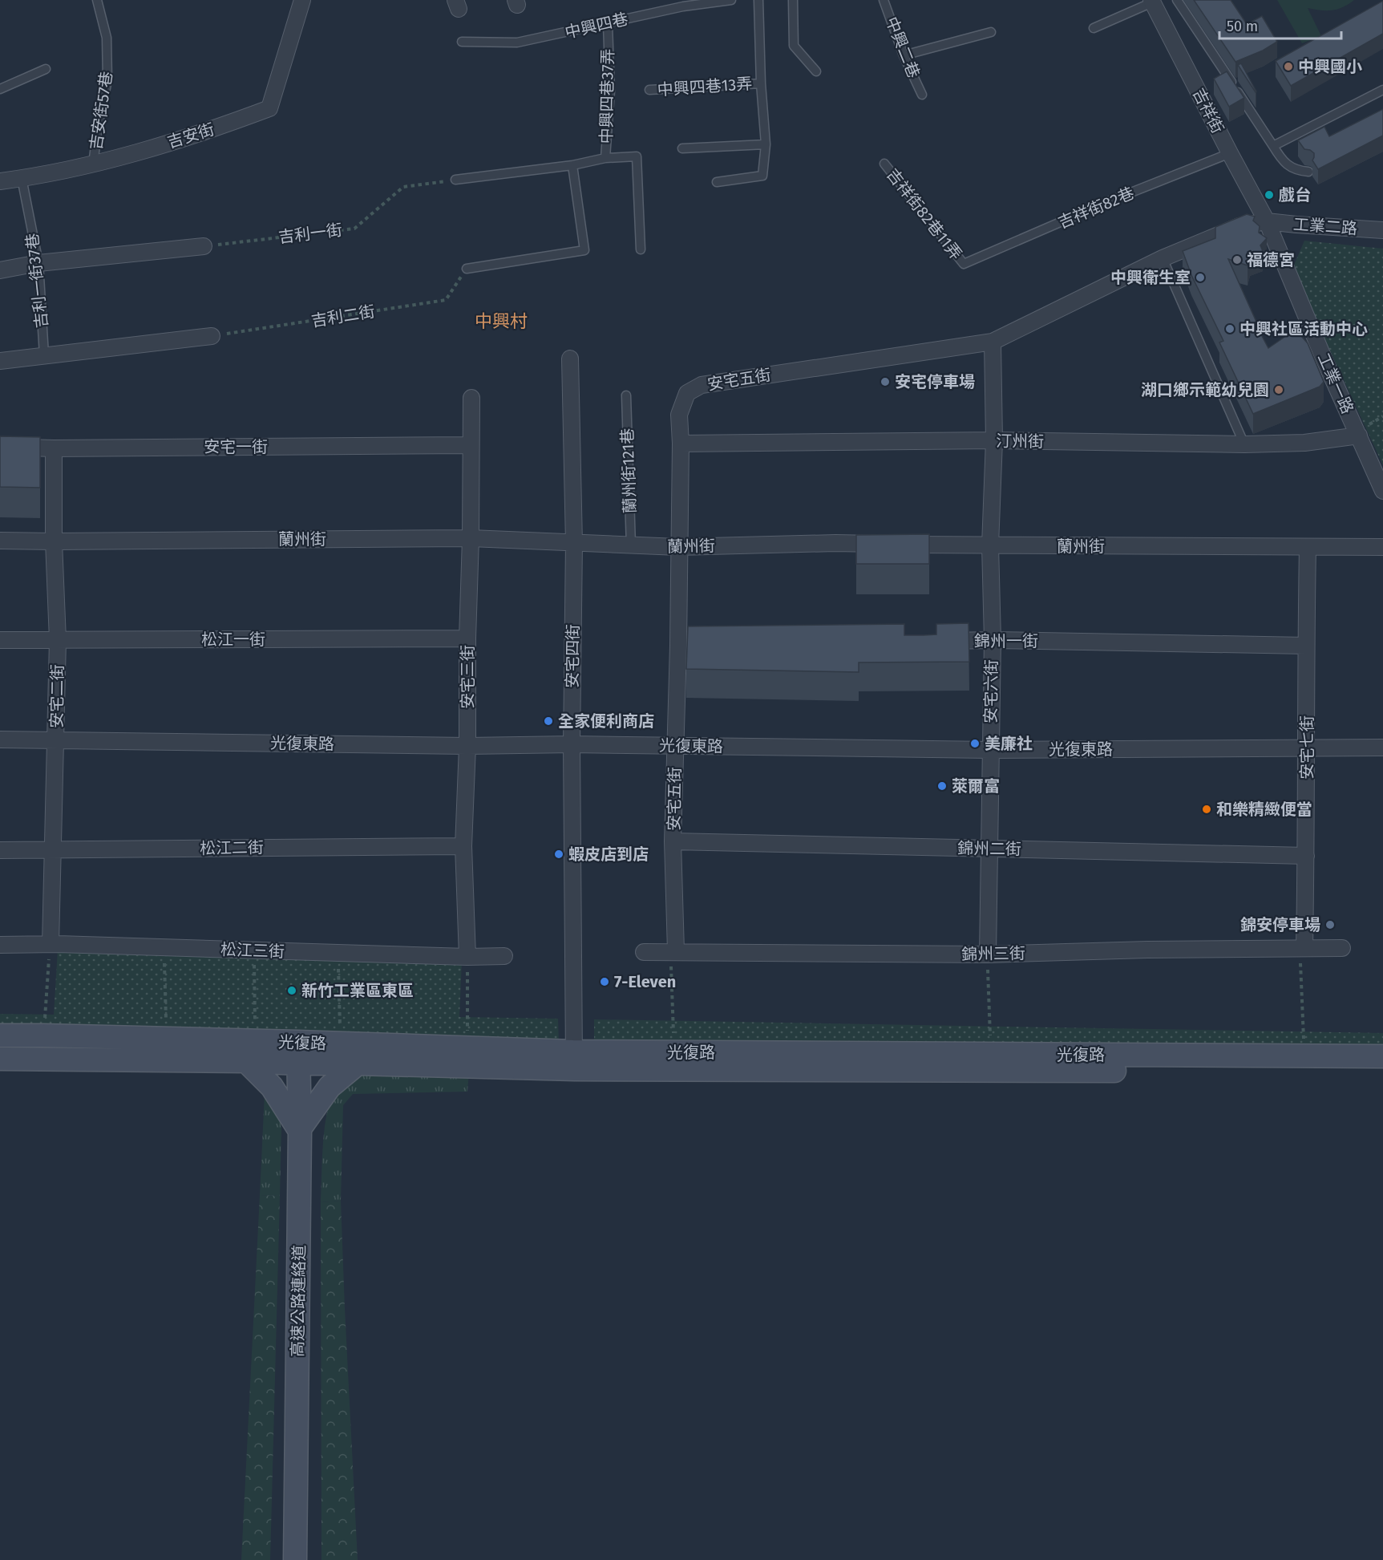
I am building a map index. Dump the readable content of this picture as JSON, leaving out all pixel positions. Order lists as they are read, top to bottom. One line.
{"streets":{"street":["吉祥街","吉安街","工業二路","安宅五街","工業一路","汀州街","安宅一街","蘭州街","松江一街","錦州一街","安宅四街","安宅三街","安宅六街","安宅二街","光復東路","安宅七街","松江二街","錦州二街","松江三街","錦州三街","光復路","高速公路連絡道"],"lane":["中興四巷","中興二巷","中興四巷13弄","中興四巷37弄","吉安街57巷","吉祥街82巷","吉祥街82巷11弄","吉利一街37巷","蘭州街121巷"],"path":["吉利一街","吉利二街"]},"crossings":[["中興四巷","中興四巷37弄"],["吉安街57巷","吉安街"],["吉祥街","吉祥街82巷"],["吉祥街","工業二路"],["吉祥街","安宅五街"],["吉祥街","工業一路"],["吉安街","吉利一街37巷"],["吉祥街82巷","吉祥街82巷11弄"],["工業二路","安宅五街"],["工業二路","工業一路"],["安宅五街","工業一路"],["安宅五街","汀州街"],["安宅五街","蘭州街"],["安宅五街","安宅六街"],["安宅五街","光復東路"],["安宅五街","錦州二街"],["安宅五街","錦州三街"],["工業一路","汀州街"],["汀州街","安宅六街"],["安宅一街","安宅三街"],["安宅一街","安宅二街"],["蘭州街121巷","蘭州街"],["蘭州街","安宅四街"],["蘭州街","安宅三街"],["蘭州街","安宅六街"],["蘭州街","安宅二街"],["蘭州街","安宅七街"],["松江一街","安宅三街"],["松江一街","安宅二街"],["錦州一街","安宅六街"],["錦州一街","安宅七街"],["安宅四街","光復東路"],["安宅四街","光復路"],["安宅三街","光復東路"],["安宅三街","松江二街"],["安宅三街","松江三街"],["安宅六街","光復東路"],["安宅六街","錦州二街"],["安宅六街","錦州三街"],["安宅二街","光復東路"],["安宅二街","松江二街"],["安宅二街","松江三街"],["光復東路","安宅七街"],["安宅七街","錦州二街"],["安宅七街","錦州三街"],["光復路","高速公路連絡道"]],"districts":["中興村"],"places":["中興國小","戲台","福德宮","中興衛生室","中興社區活動中心","安宅停車場","湖口鄉示範幼兒園","全家便利商店","美廉社","萊爾富","和樂精緻便當","蝦皮店到店","錦安停車場","7-Eleven","新竹工業區東區"],"scale_bar":"50 m"}
